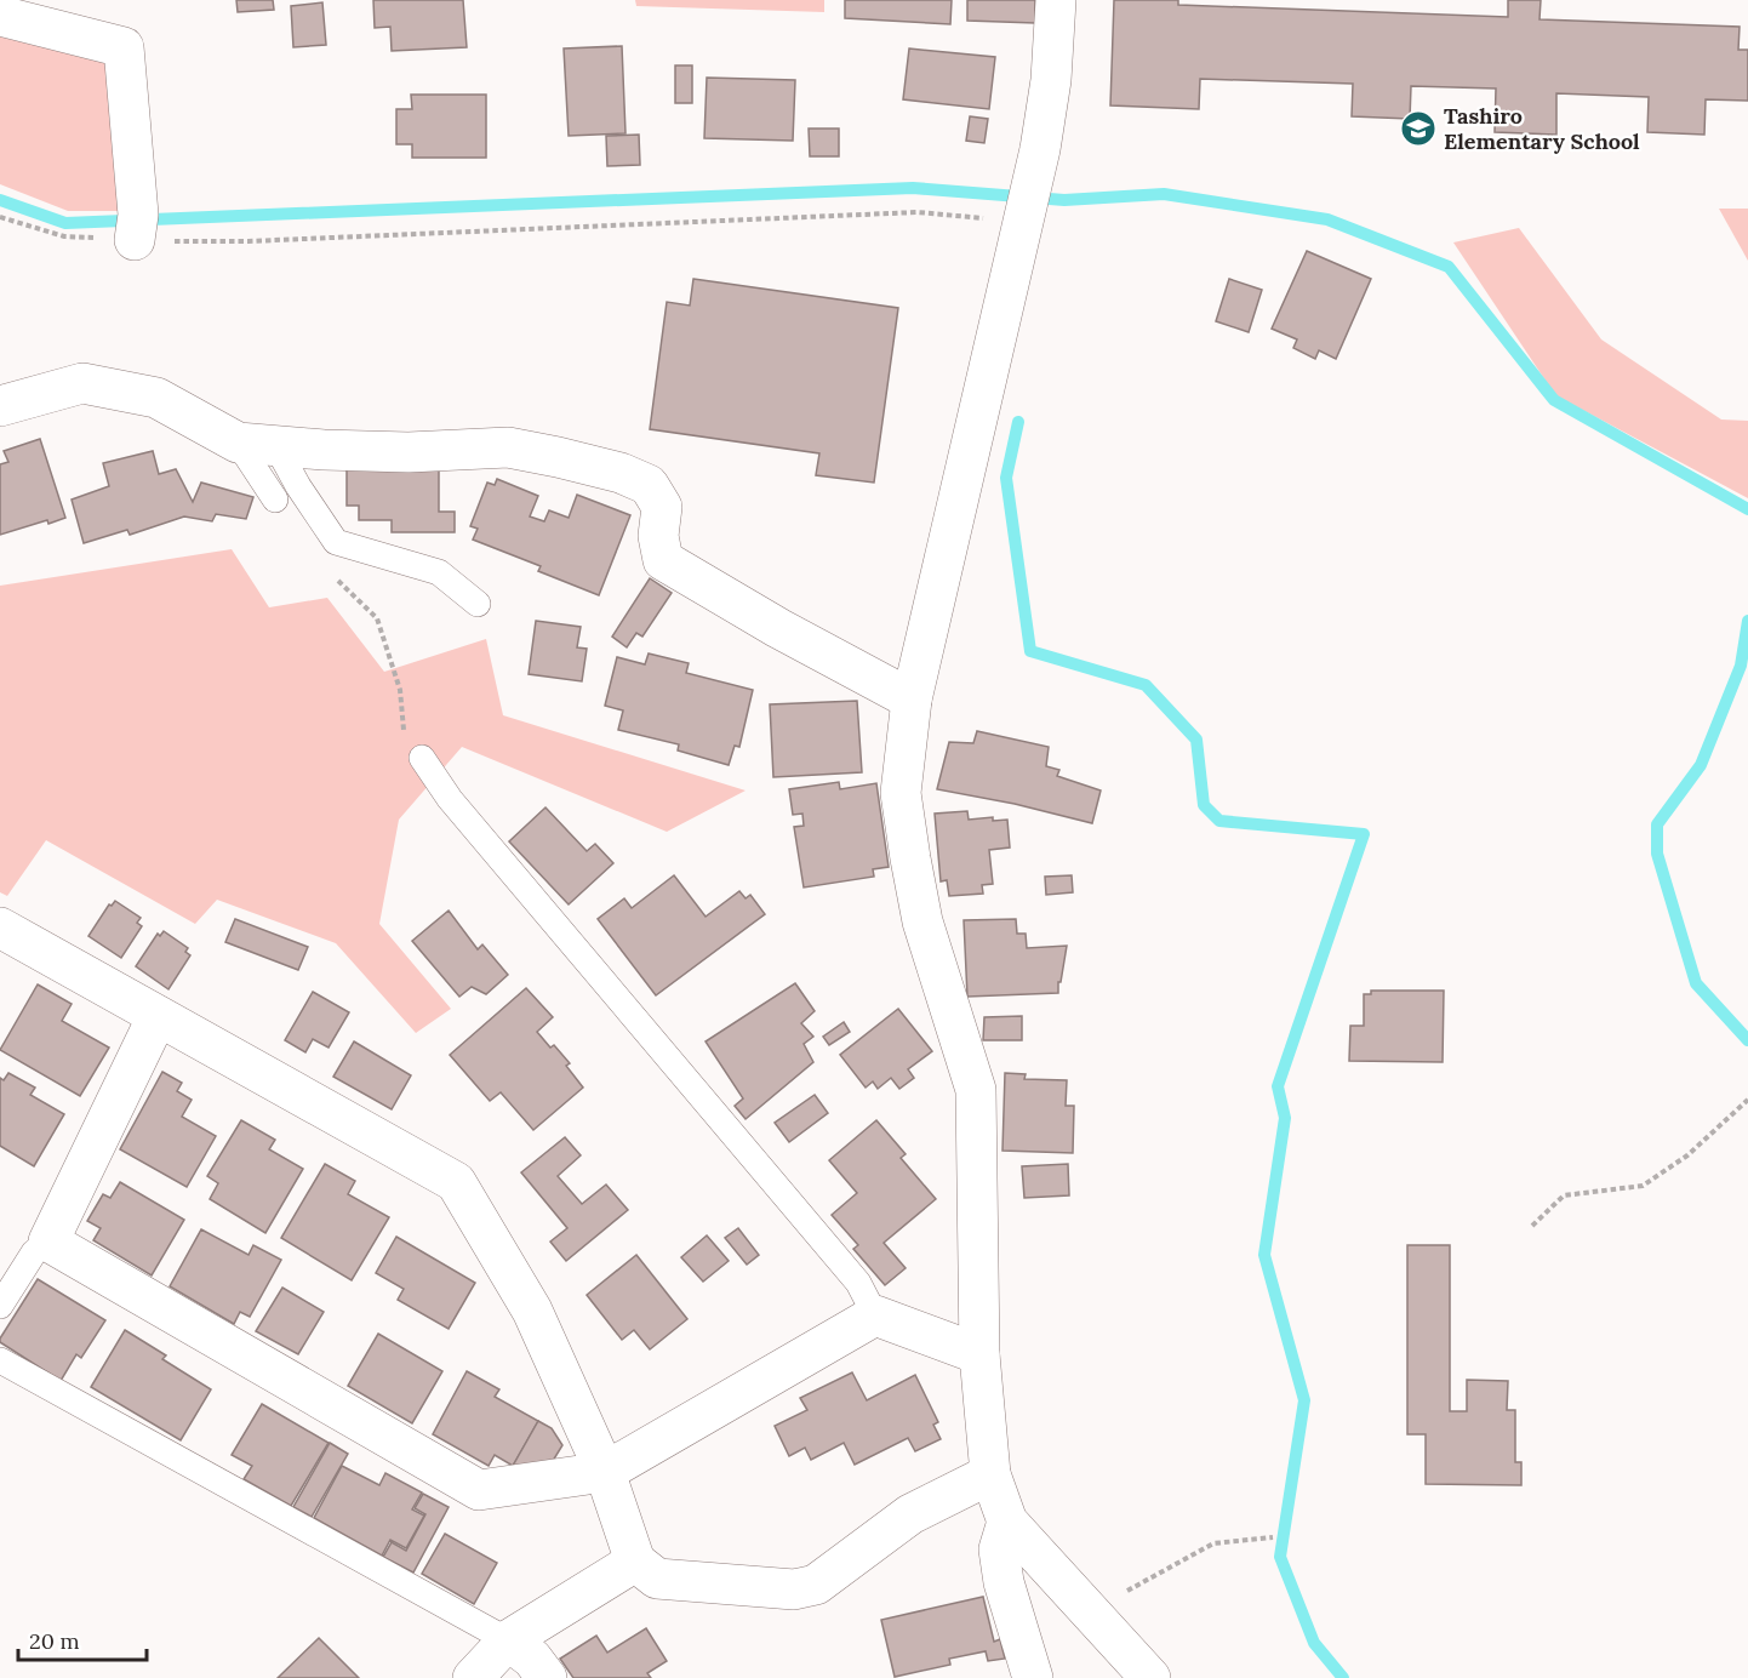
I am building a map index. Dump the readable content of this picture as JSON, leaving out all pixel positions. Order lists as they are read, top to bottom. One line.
{"places":{"school or university":["Tashiro Elementary School"]},"scale_bar":"20 m"}
